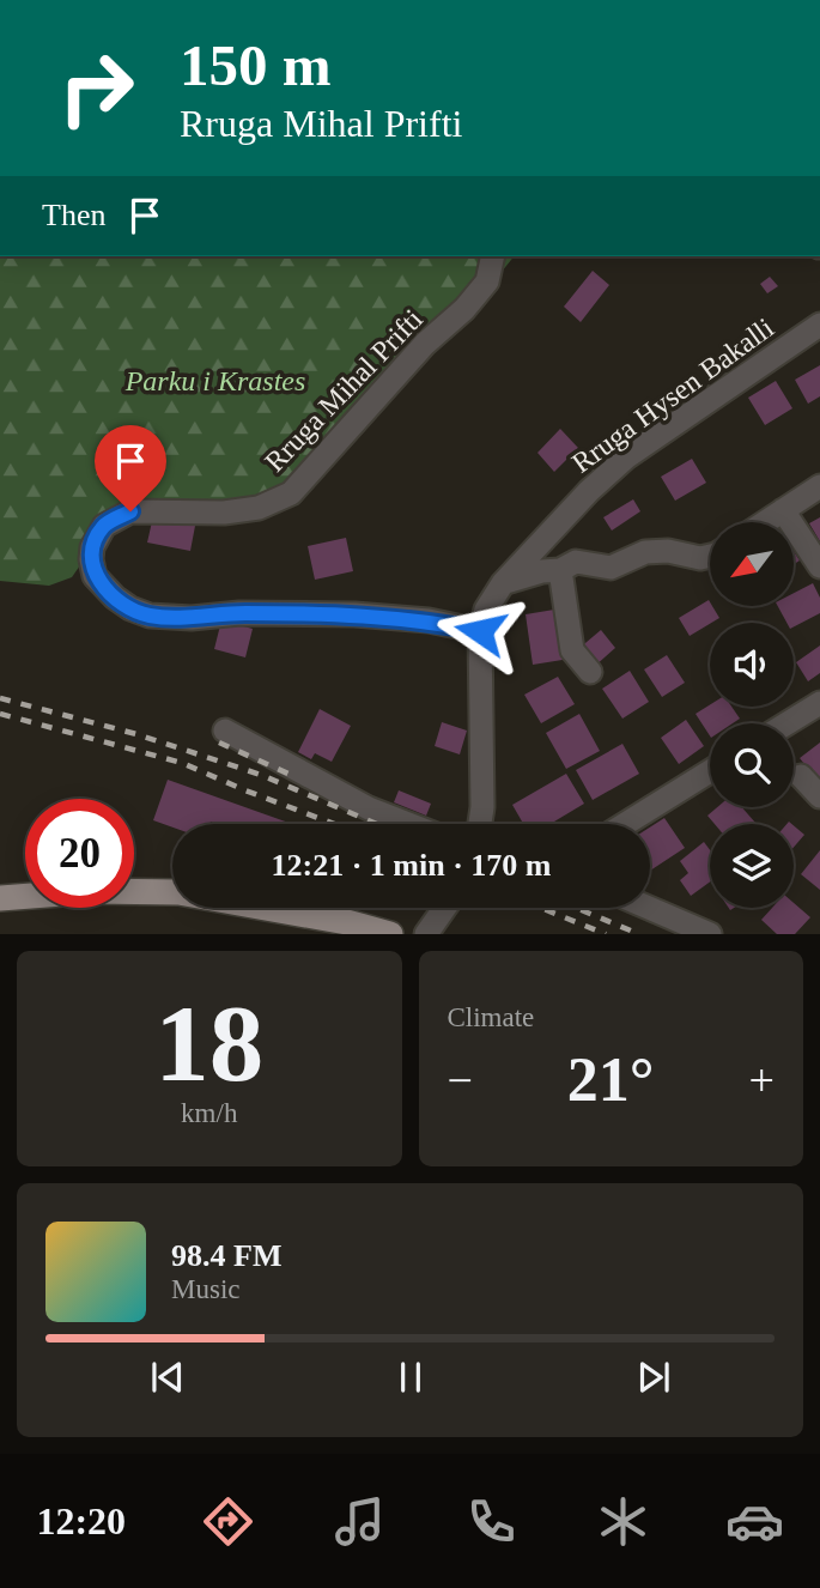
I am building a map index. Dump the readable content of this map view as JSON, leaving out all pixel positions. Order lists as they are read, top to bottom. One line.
{"streets":{"street":["Rruga Mihal Prifti","Rruga Hysen Bakalli"]},"crossings":[["Rruga Mihal Prifti","Rruga Hysen Bakalli"]],"parks":["Parku i Krastes"],"north":"bottom left","page":{"turn":["150 m","Rruga Mihal Prifti"],"then":"Then","limit":"20","trip":"12:21 · 1 min · 170 m","tile":[["18","km/h"],"Climate"],"heat":["−","21°","+"],"song":["98.4 FM","Music"],"tabs":"12:20"}}
